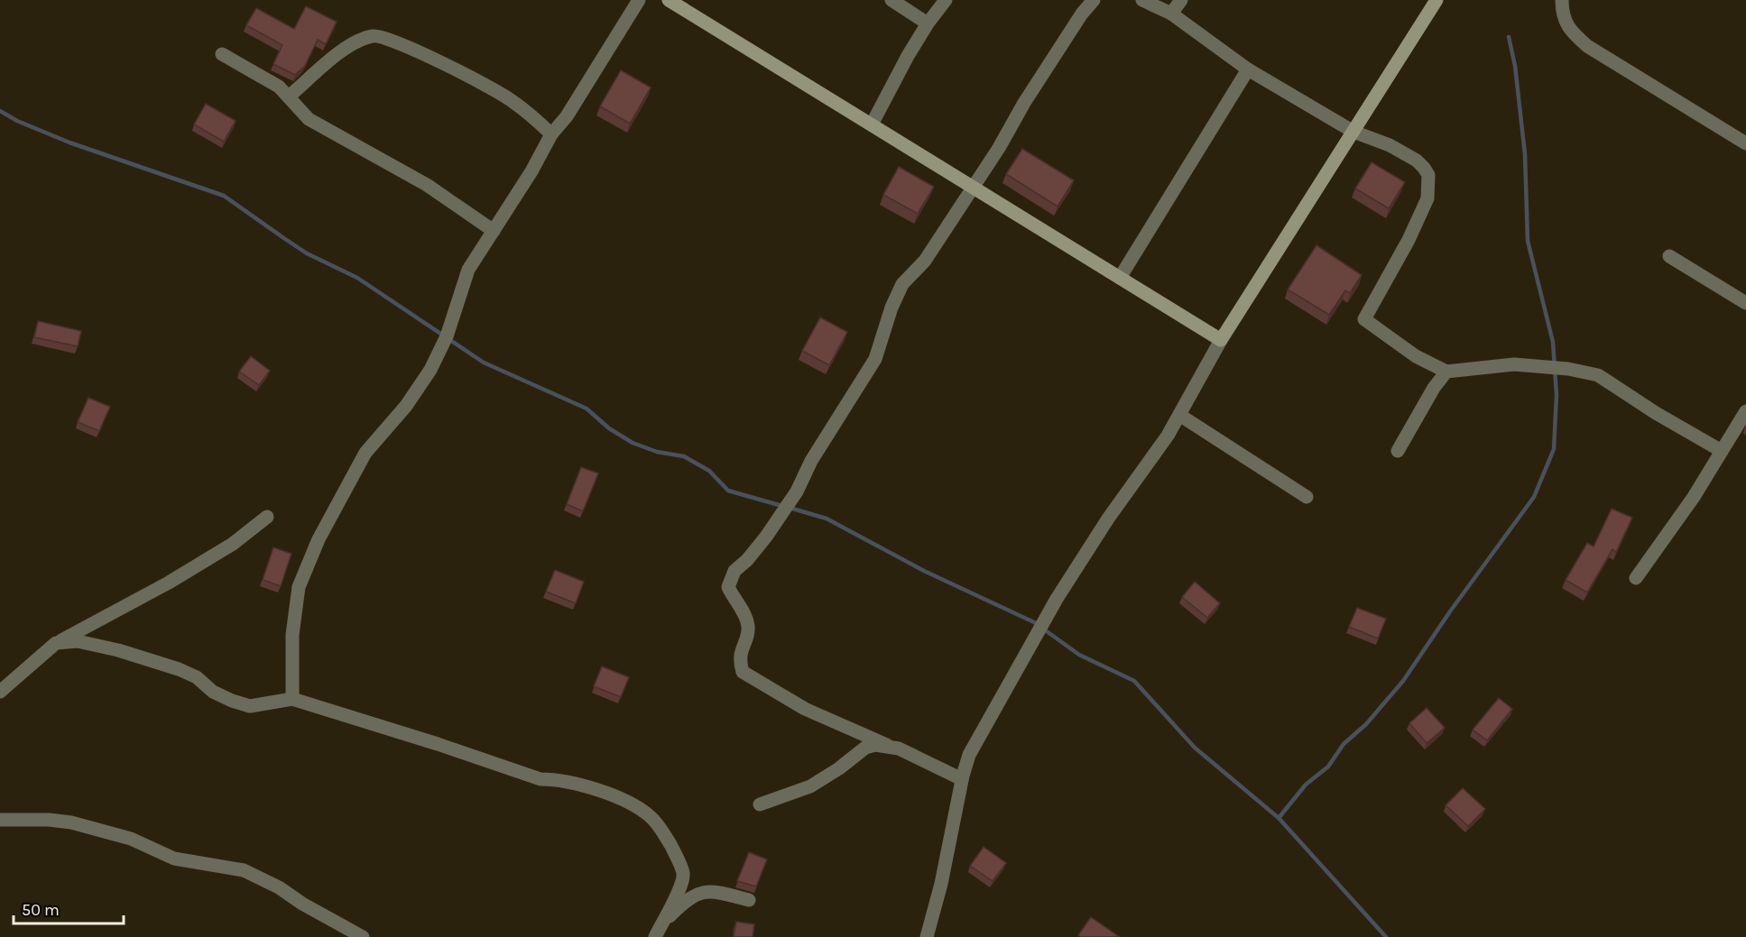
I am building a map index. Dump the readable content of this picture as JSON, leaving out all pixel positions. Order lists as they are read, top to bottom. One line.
{"scale_bar":"50 m"}
